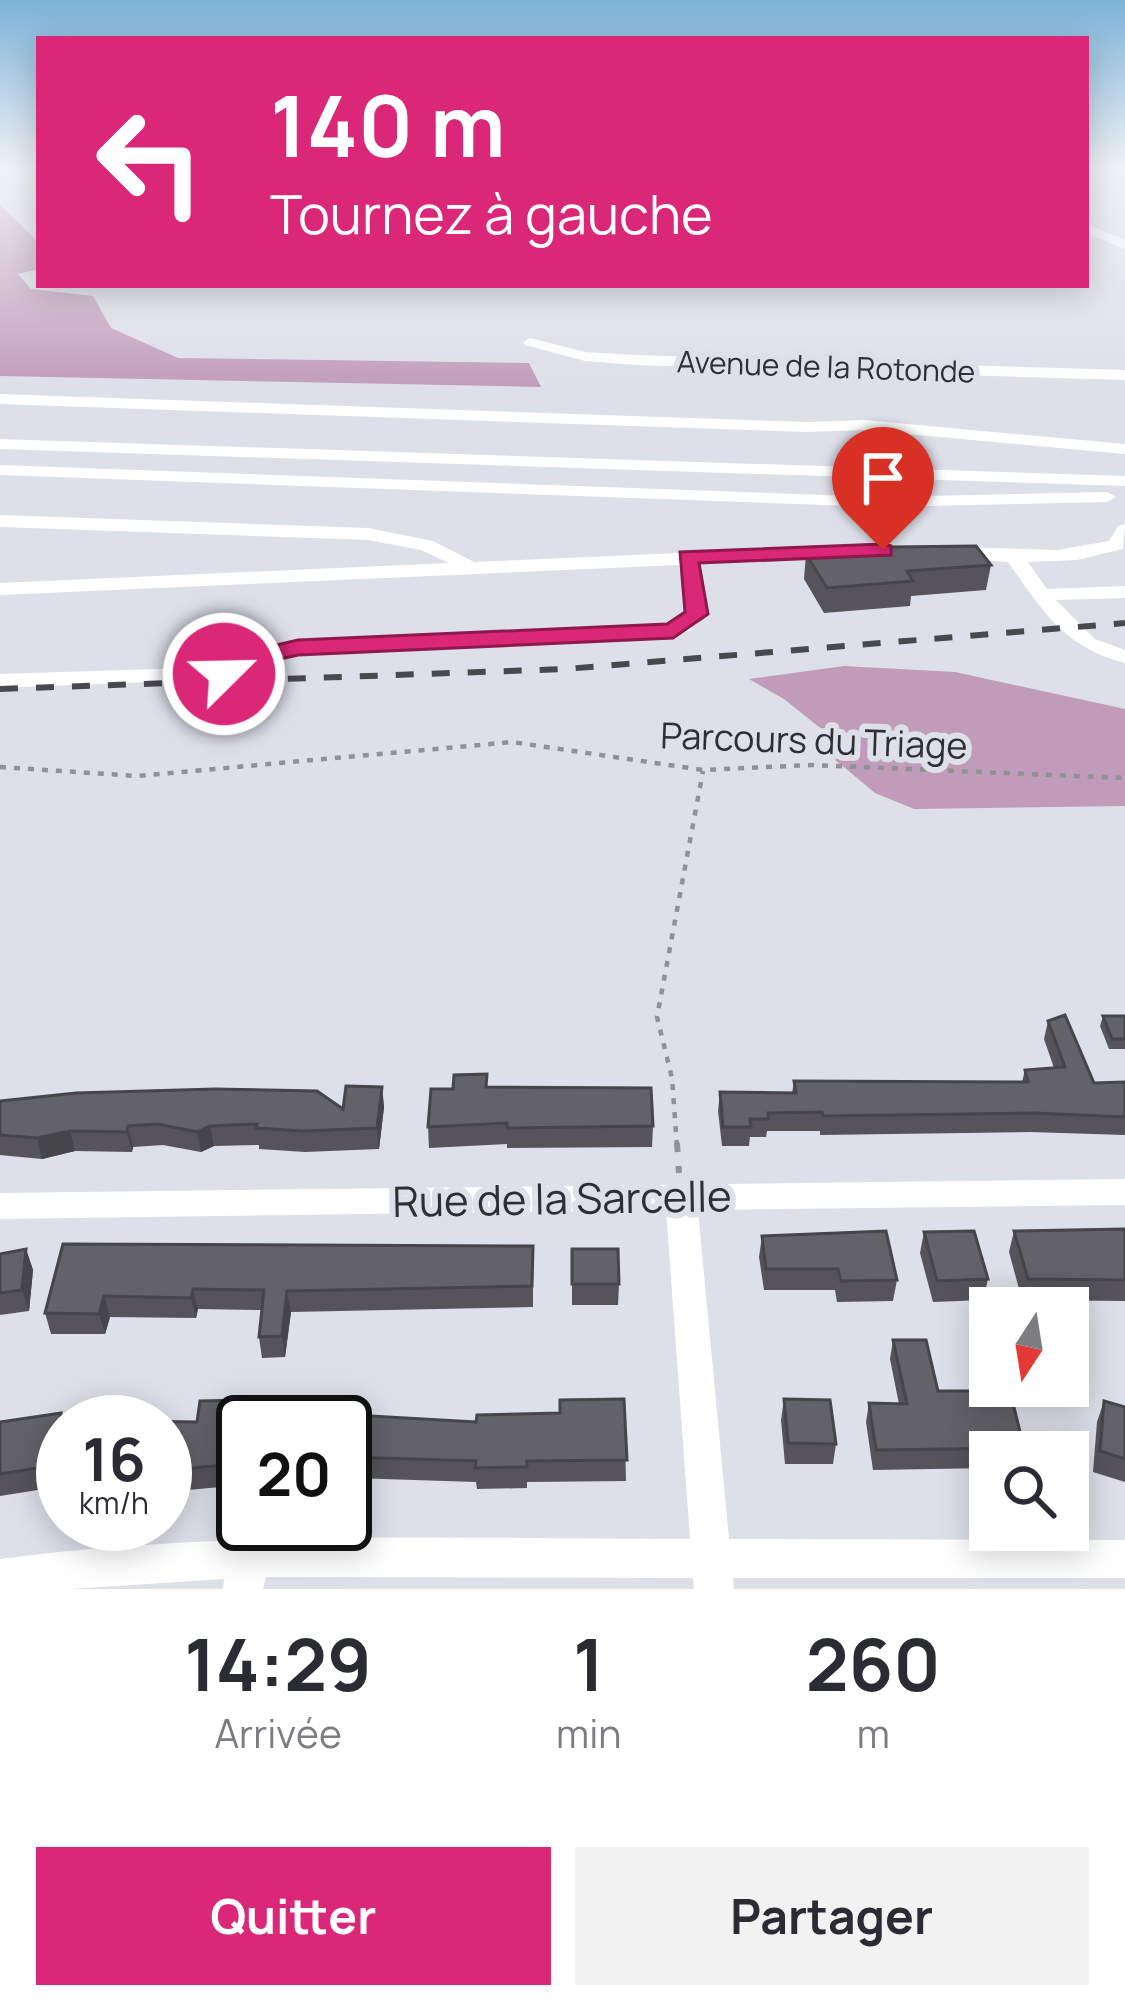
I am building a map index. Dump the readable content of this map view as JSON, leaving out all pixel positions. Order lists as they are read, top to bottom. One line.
{"streets":{"street":["Avenue de la Rotonde","Rue de la Sarcelle"],"path":["Parcours du Triage"]},"north":"bottom","page":{"turn":["140 m","Tournez à gauche"],"speed":"16 km/h","limit":"20","eta":["14:29","Arrivée","1","min","260","m"],"buttons":["Quitter","Partager"]}}
